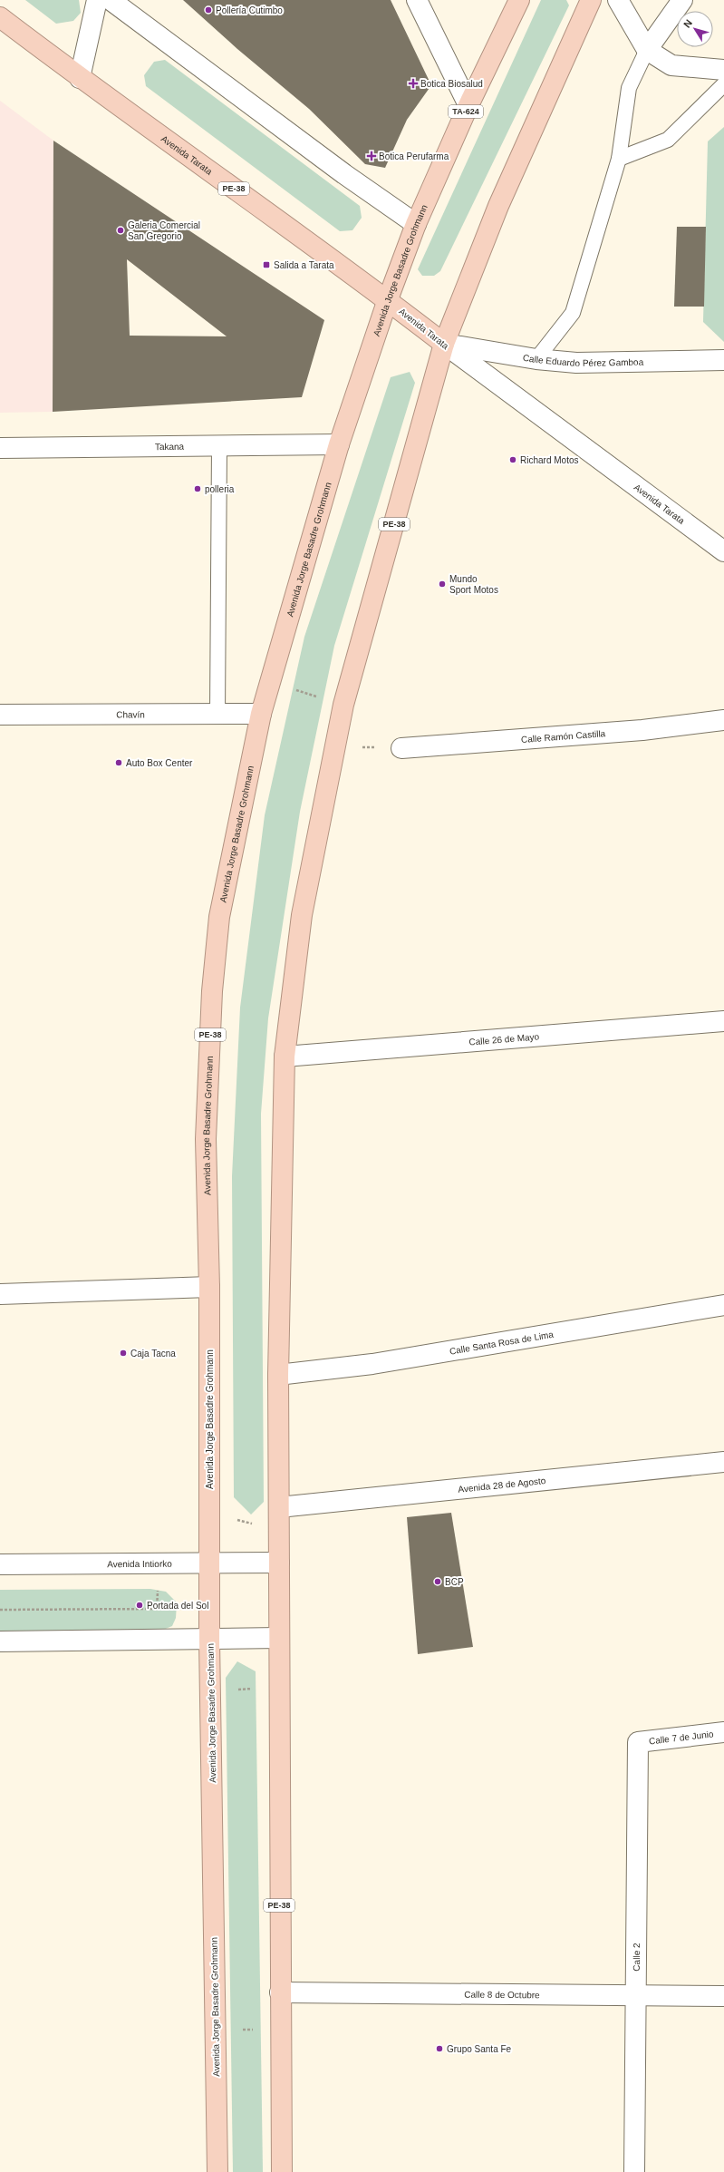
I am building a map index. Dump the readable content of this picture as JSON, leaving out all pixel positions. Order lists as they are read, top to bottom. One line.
{"streets":{"highway":["TA-624","Avenida Tarata","PE-38","Avenida Jorge Basadre Grohmann"],"street":["Calle Eduardo Pérez Gamboa","Takana","Chavín","Calle Ramón Castilla","Calle 26 de Mayo","Calle Santa Rosa de Lima","Avenida 28 de Agosto","Avenida Intiorko","Calle 7 de Junio","Calle 2","Calle 8 de Octubre"]},"crossings":[["Avenida Tarata","PE-38"],["Avenida Tarata","Avenida Jorge Basadre Grohmann"],["Avenida Tarata","Calle Eduardo Pérez Gamboa"],["PE-38","Calle Eduardo Pérez Gamboa"],["PE-38","Calle 26 de Mayo"],["PE-38","Calle Santa Rosa de Lima"],["PE-38","Avenida 28 de Agosto"],["PE-38","Avenida Intiorko"],["PE-38","Calle 8 de Octubre"],["Avenida Jorge Basadre Grohmann","Takana"],["Avenida Jorge Basadre Grohmann","Chavín"],["Avenida Jorge Basadre Grohmann","Avenida Intiorko"],["Calle 7 de Junio","Calle 2"],["Calle 2","Calle 8 de Octubre"]],"places":{"other":["Pollería Cutimbo","Galeria Comercial San Gregorio","Richard Motos","polleria","Mundo Sport Motos","Auto Box Center","Caja Tacna","BCP","Portada del Sol","Grupo Santa Fe"],"health":["Botica Biosalud","Botica Perufarma"],"transit":["Salida a Tarata"]},"north":"top left"}
